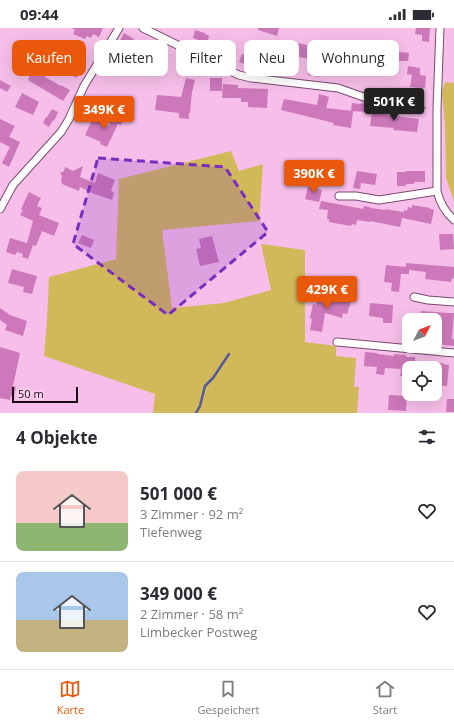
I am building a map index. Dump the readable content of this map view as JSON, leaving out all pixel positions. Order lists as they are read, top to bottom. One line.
{"scale_bar":"50 m","north":"top right","page":{"status":"09:44","chip":["Kaufen","Mieten","Filter","Neu","Wohnung"],"price":["501K €","349K €","390K €","429K €"],"scale":"50 m","heading":"4 Objekte","list":[{"name":"501 000 €","note":"3 Zimmer · 92 m² · Tiefenweg"},{"name":"349 000 €","note":"2 Zimmer · 58 m² · Limbecker Postweg"}],"tabs":["Karte","Gespeichert","Start"]}}
